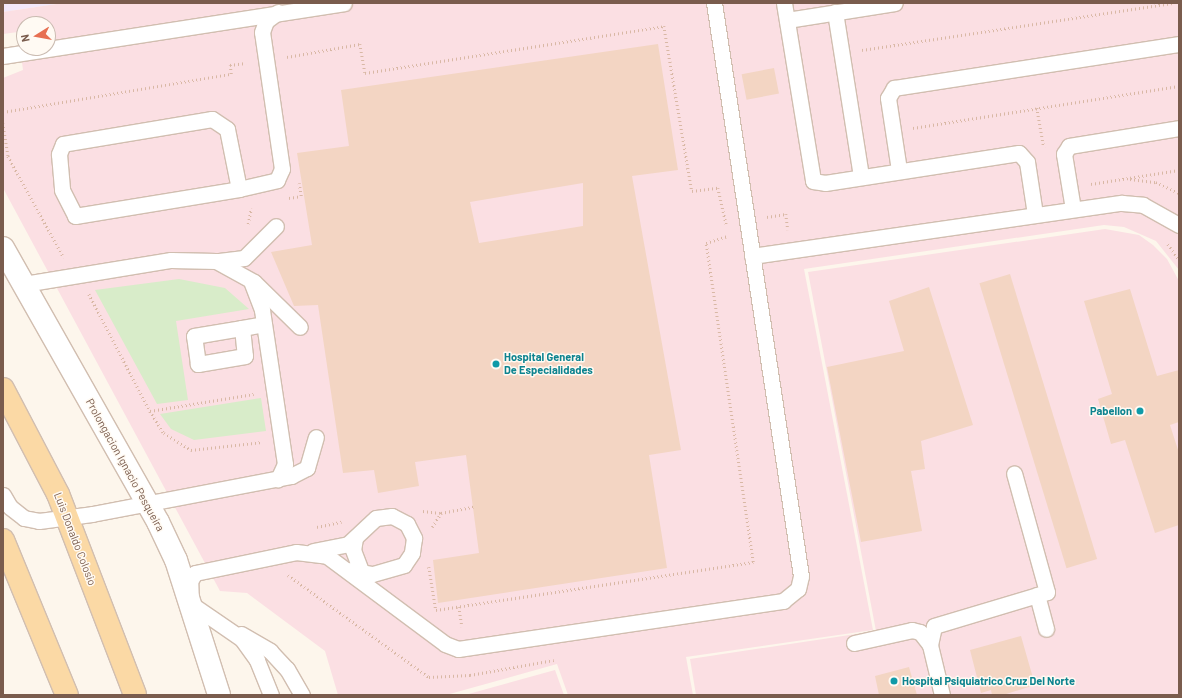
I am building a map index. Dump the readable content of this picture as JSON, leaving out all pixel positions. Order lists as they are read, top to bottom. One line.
{"streets":{"main road":["Luis Donaldo Colosio"],"street":["Prolongacion Ignacio Pesqueira"]},"places":["Hospital General De Especialidades","Pabellon","Hospital Psiquiatrico Cruz Del Norte"],"north":"left"}
